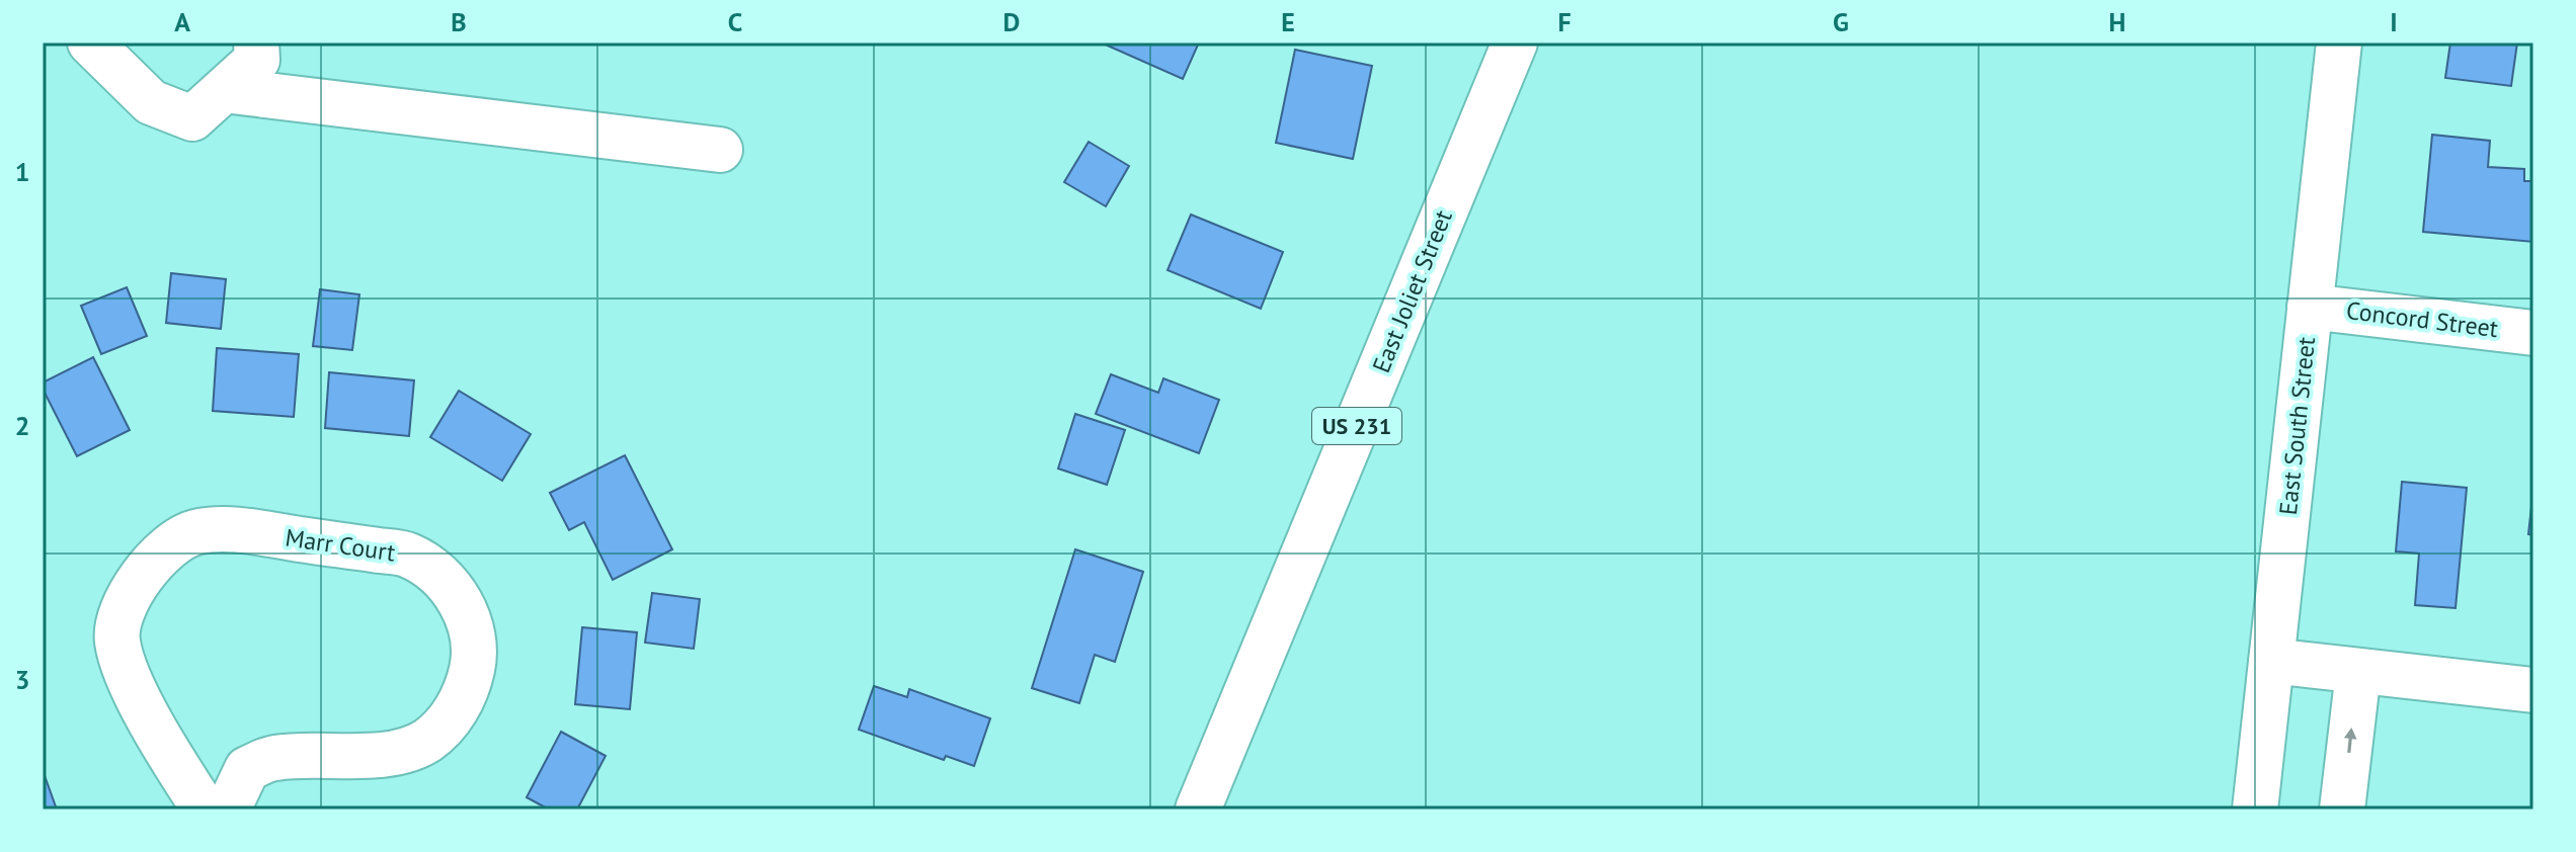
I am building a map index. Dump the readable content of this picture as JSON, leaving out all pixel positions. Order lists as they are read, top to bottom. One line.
{"streets":{"street":["East Joliet Street","Concord Street","US 231","East South Street","Marr Court"]},"crossings":[["Concord Street","East South Street"]],"grid":{"columns":["A","B","C","D","E","F","G","H","I"],"rows":["1","2","3"]}}
